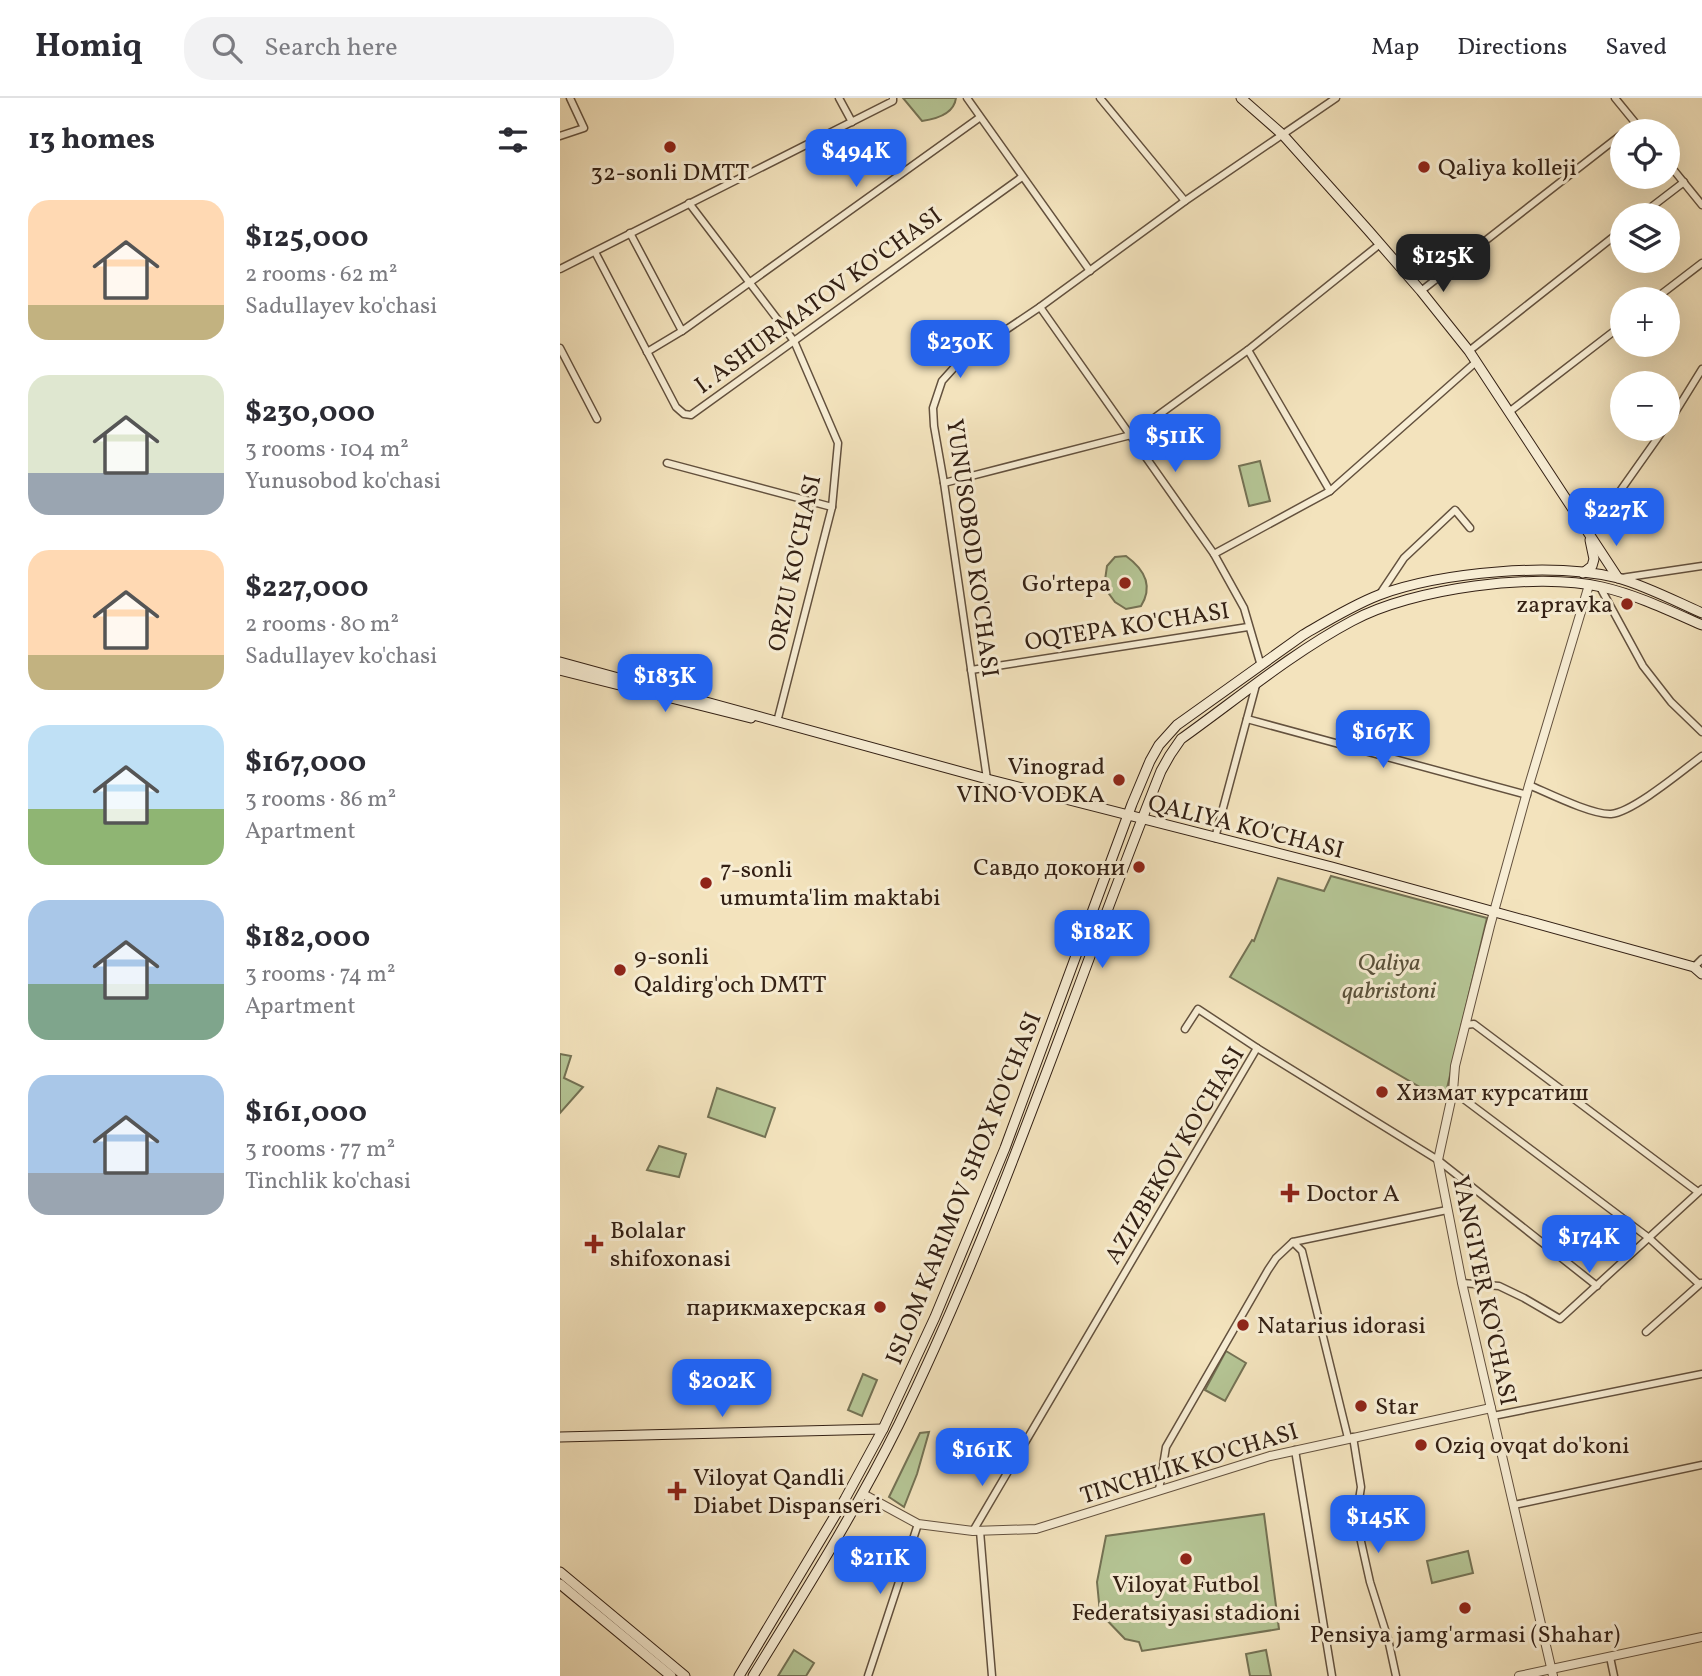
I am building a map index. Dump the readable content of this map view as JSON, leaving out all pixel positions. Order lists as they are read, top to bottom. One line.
{"streets":{"main road":["QALIYA KO'CHASI","ISLOM KARIMOV SHOX KO'CHASI"],"street":["I. ASHURMATOV KO'CHASI","YUNUSOBOD KO'CHASI","ORZU KO'CHASI","OQTEPA KO'CHASI","AZIZBEKOV KO'CHASI","YANGIYER KO'CHASI","TINCHLIK KO'CHASI"]},"crossings":[["I. ASHURMATOV KO'CHASI","ORZU KO'CHASI"],["YUNUSOBOD KO'CHASI","OQTEPA KO'CHASI"],["YUNUSOBOD KO'CHASI","QALIYA KO'CHASI"],["ORZU KO'CHASI","QALIYA KO'CHASI"],["QALIYA KO'CHASI","ISLOM KARIMOV SHOX KO'CHASI"],["QALIYA KO'CHASI","YANGIYER KO'CHASI"],["AZIZBEKOV KO'CHASI","YANGIYER KO'CHASI"],["AZIZBEKOV KO'CHASI","TINCHLIK KO'CHASI"],["ISLOM KARIMOV SHOX KO'CHASI","YANGIYER KO'CHASI"],["ISLOM KARIMOV SHOX KO'CHASI","TINCHLIK KO'CHASI"],["YANGIYER KO'CHASI","TINCHLIK KO'CHASI"]],"parks":["Qaliya qabristoni"],"places":{"other":["32-sonli DMTT","Qaliya kolleji","Go'rtepa","zapravka","Vinograd VINO VODKA","Савдо докони","7-sonli umumta'lim maktabi","9-sonli Qaldirg'och DMTT","Хизмат курсатиш","парикмахерская","Natarius idorasi","Star","Oziq ovqat do'koni","Viloyat Futbol Federatsiyasi stadioni","Pensiya jamg'armasi (Shahar)"],"health":["Doctor A","Bolalar shifoxonasi","Viloyat Qandli Diabet Dispanseri"]},"page":{"header":"Homiq","search":"Search here","nav":["Map","Directions","Saved"],"heading":"13 homes","map_buttons":["+","−"],"price":["$494K","$125K","$230K","$511K","$227K","$183K","$167K","$182K","$174K","$202K","$161K","$145K","$211K"],"list":[{"name":"$125,000","note":"2 rooms · 62 m² · Sadullayev ko'chasi"},{"name":"$230,000","note":"3 rooms · 104 m² · Yunusobod ko'chasi"},{"name":"$227,000","note":"2 rooms · 80 m² · Sadullayev ko'chasi"},{"name":"$167,000","note":"3 rooms · 86 m² · Apartment"},{"name":"$182,000","note":"3 rooms · 74 m² · Apartment"},{"name":"$161,000","note":"3 rooms · 77 m² · Tinchlik ko'chasi"}]}}
